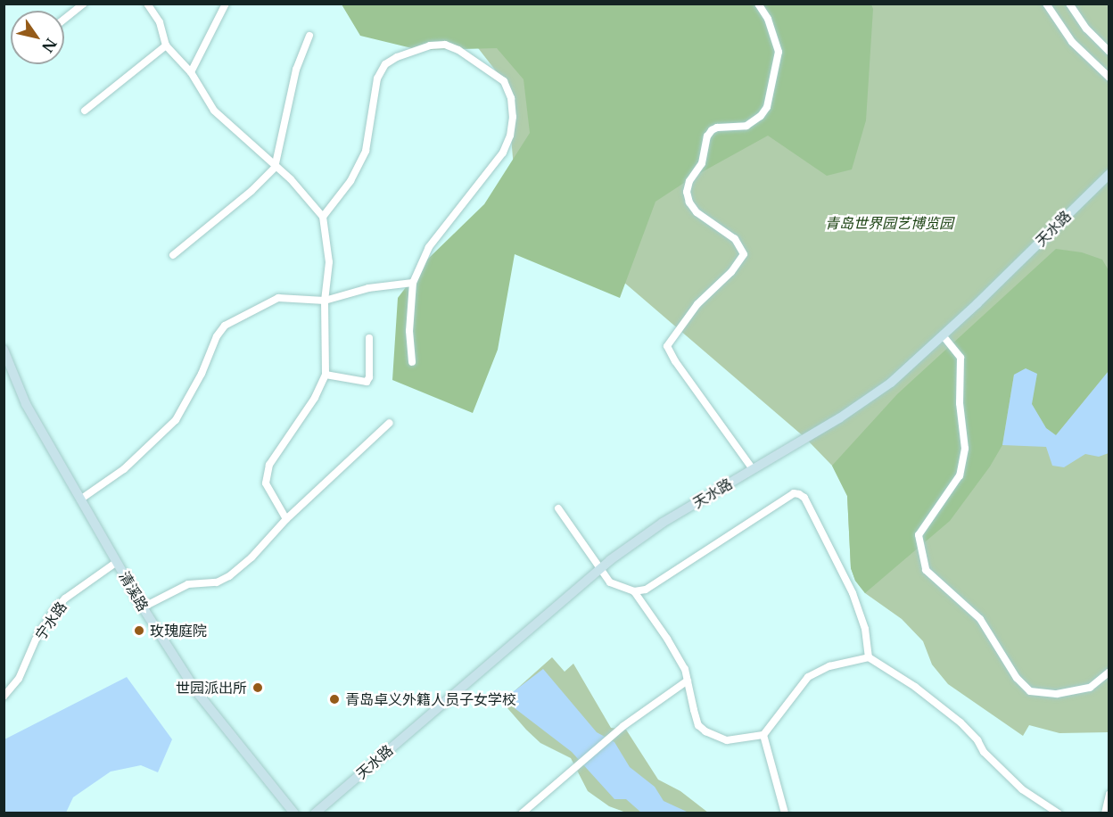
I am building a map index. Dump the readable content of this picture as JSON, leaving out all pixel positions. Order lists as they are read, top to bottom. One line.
{"streets":{"street":["天水路","清溪路","宁水路"]},"crossings":[["清溪路","宁水路"]],"parks":["青岛世界园艺博览园"],"places":["玫瑰庭院","世园派出所","青岛卓义外籍人员子女学校"],"north":"bottom right"}
